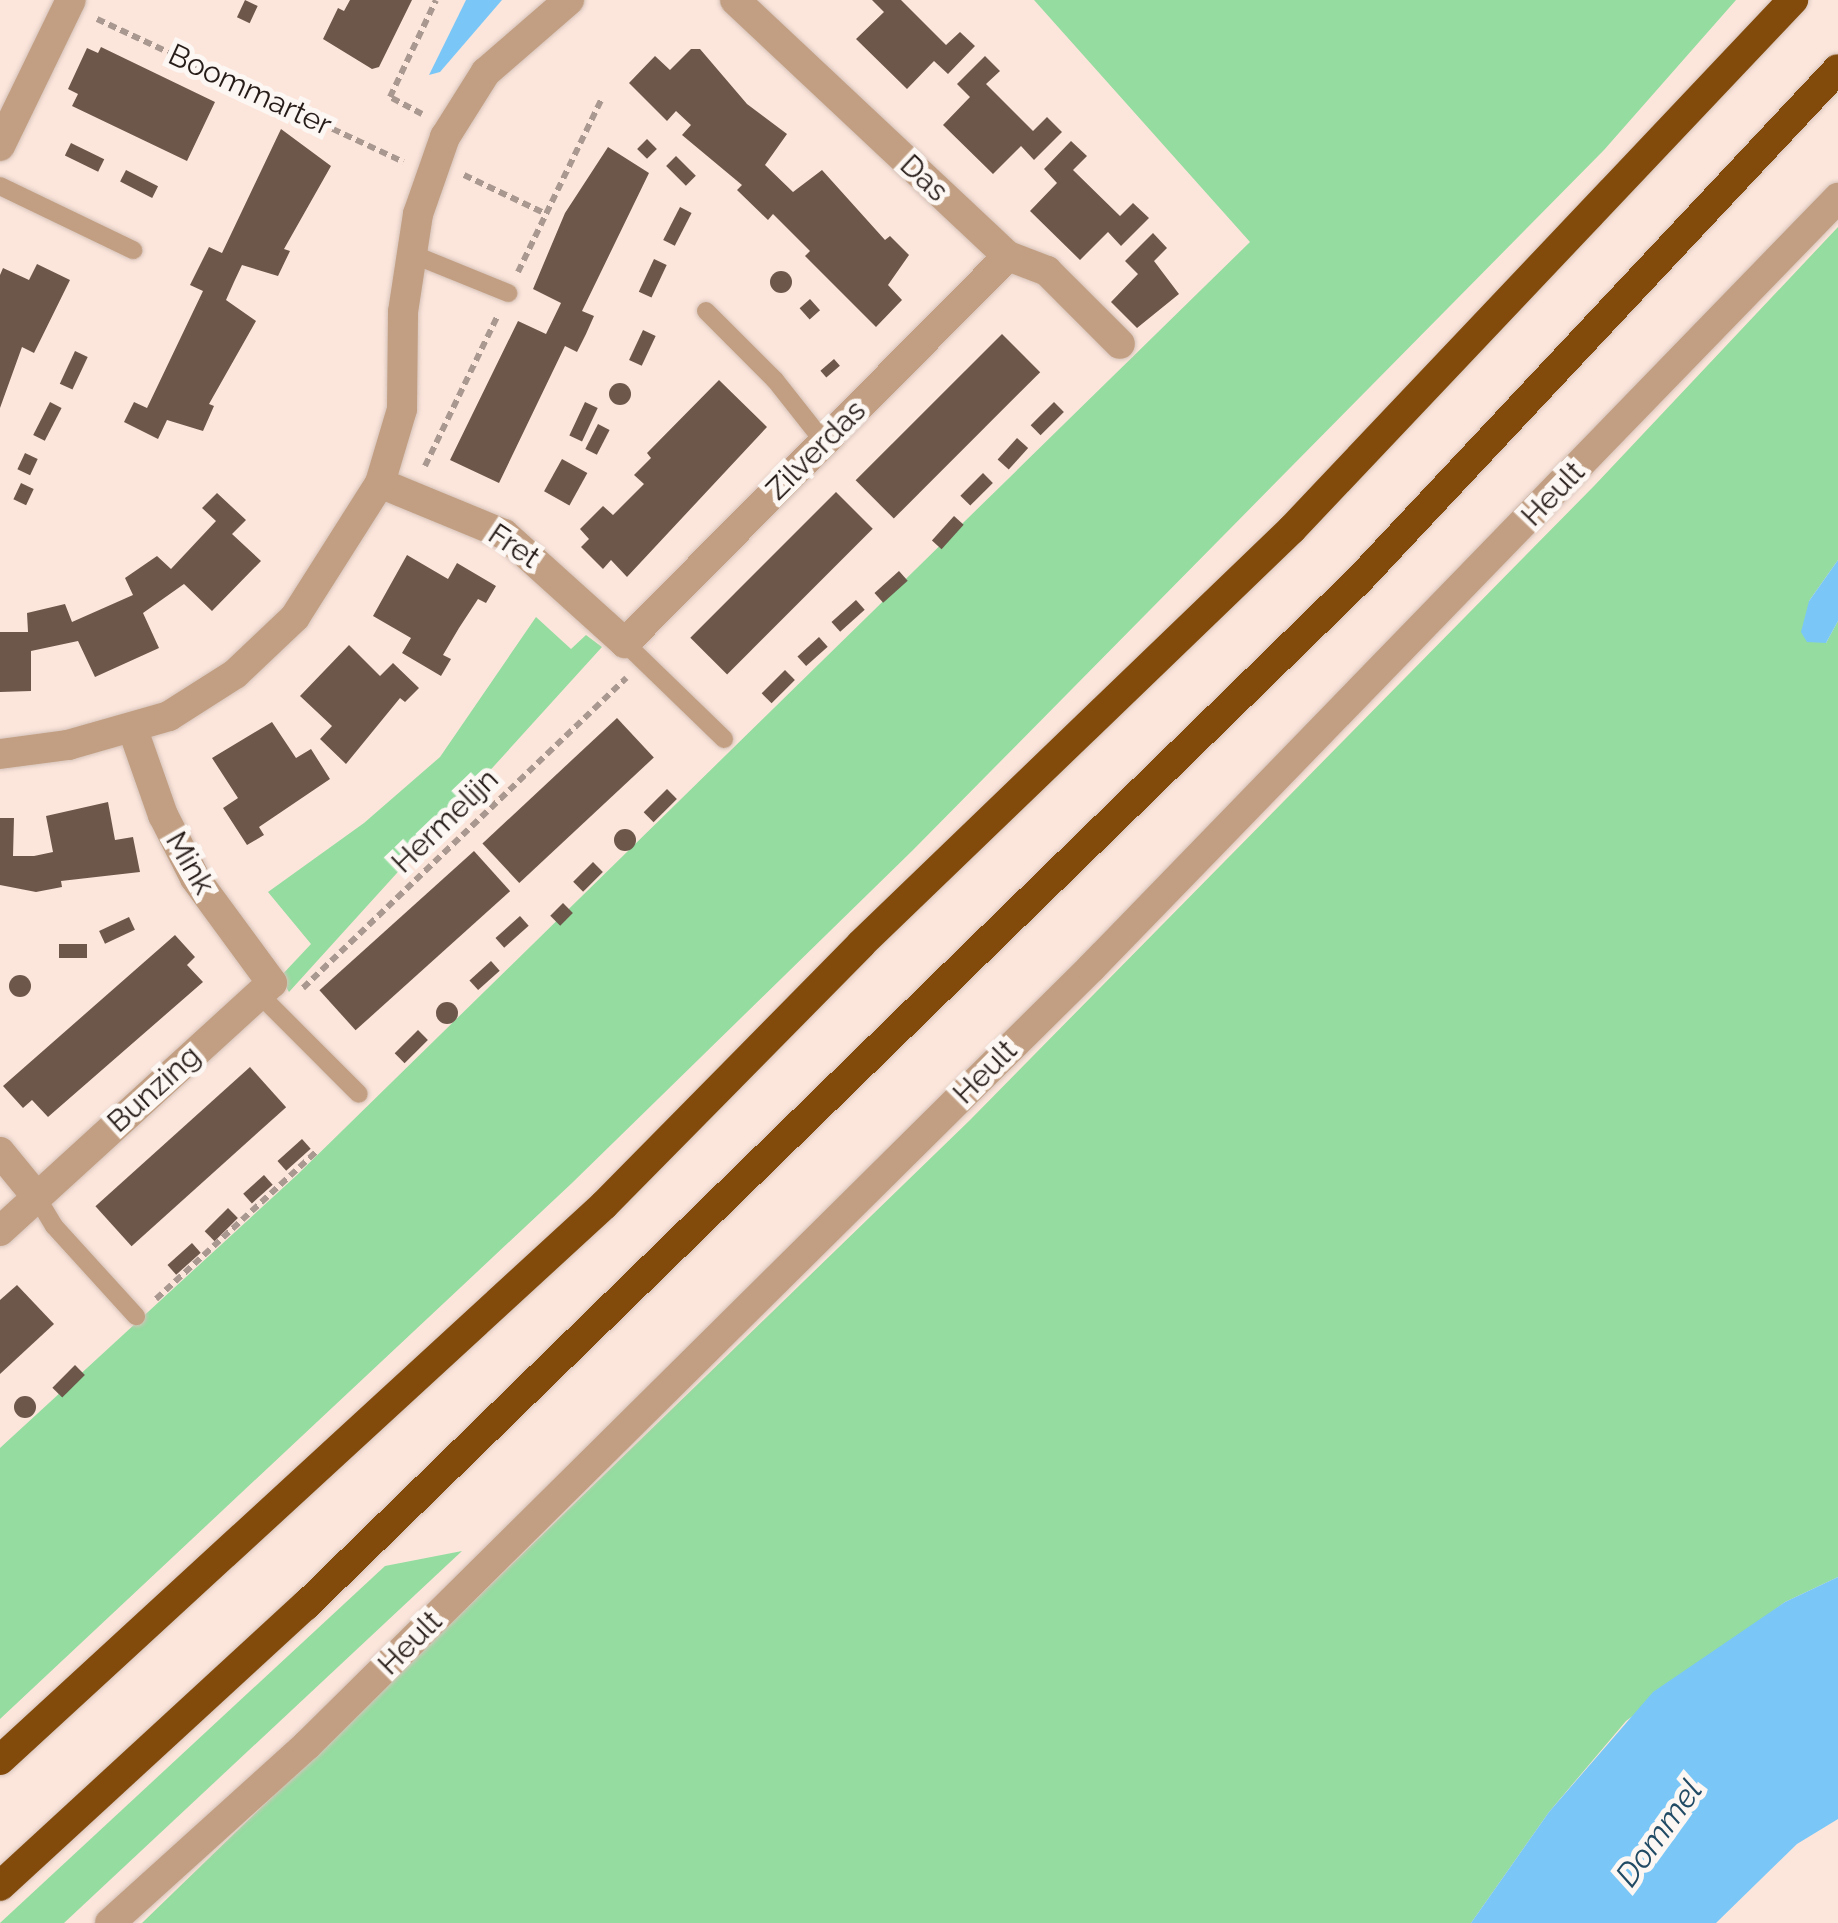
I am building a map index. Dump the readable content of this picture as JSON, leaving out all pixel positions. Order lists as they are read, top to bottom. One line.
{"streets":{"street":["Das","Zilverdas","Heult","Fret","Mink","Bunzing"],"path":["Boommarter","Hermelijn"]},"crossings":[["Das","Zilverdas"],["Zilverdas","Fret"],["Zilverdas","Hermelijn"],["Fret","Hermelijn"],["Hermelijn","Mink"],["Hermelijn","Bunzing"],["Mink","Bunzing"]],"water":["Dommel"]}
